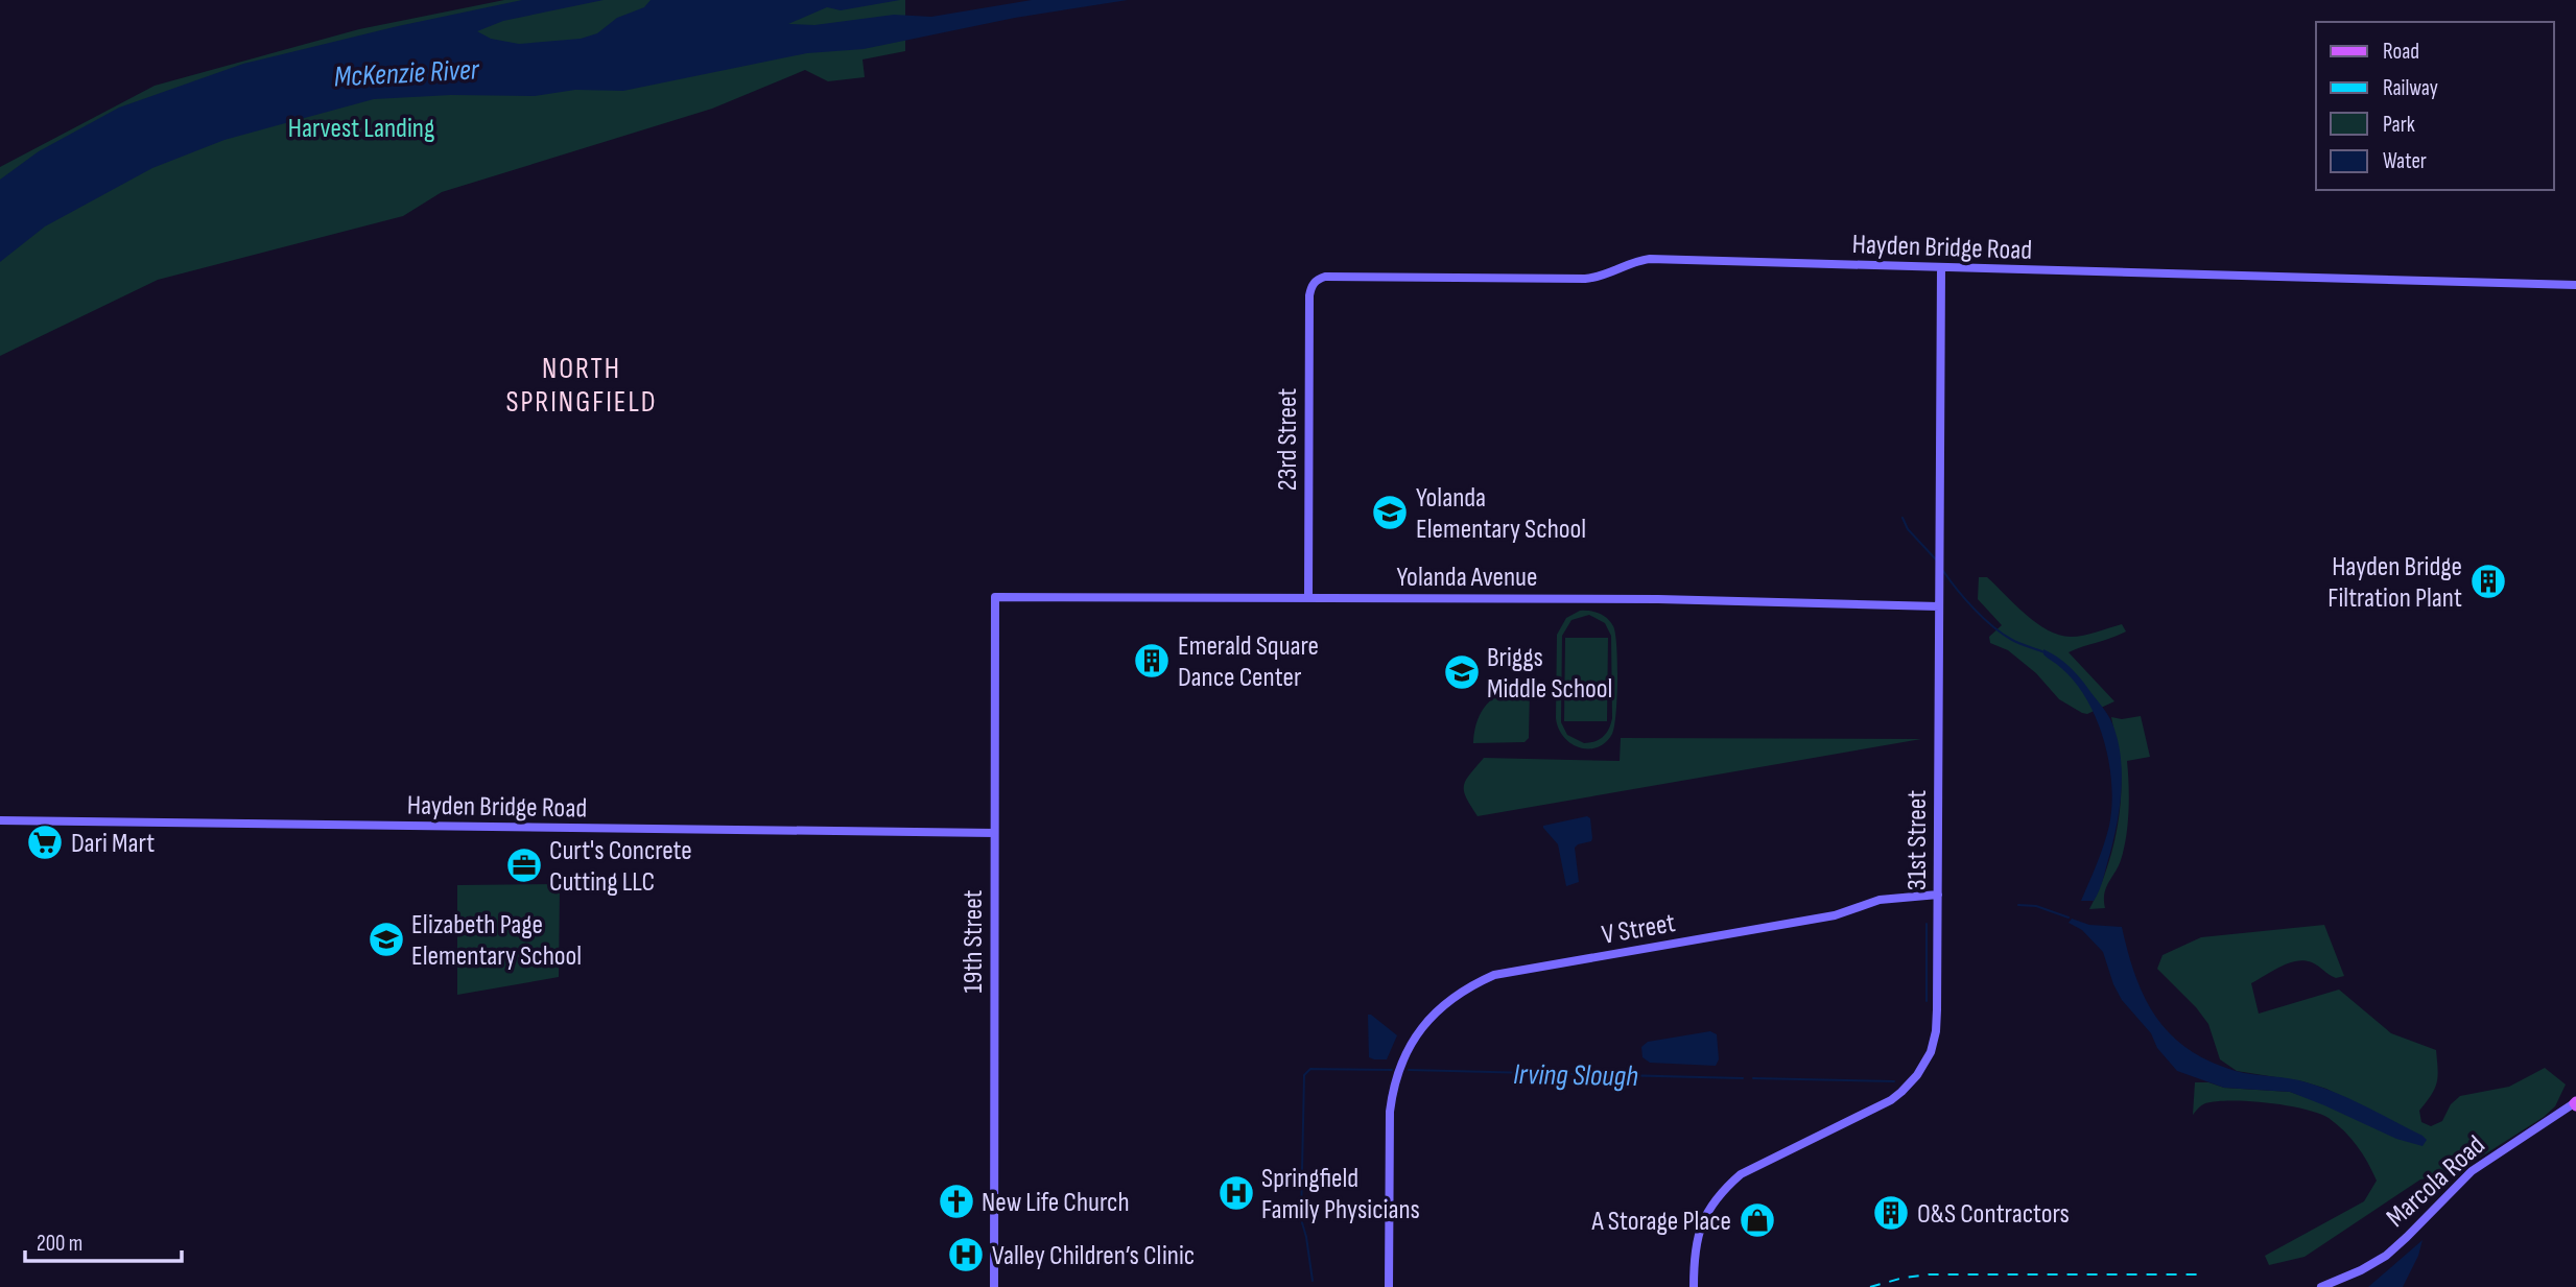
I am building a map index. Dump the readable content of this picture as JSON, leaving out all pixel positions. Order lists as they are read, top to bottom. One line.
{"streets":{"street":["Hayden Bridge Road","23rd Street","Yolanda Avenue","31st Street","V Street","19th Street","Marcola Road"]},"crossings":[["Hayden Bridge Road","23rd Street"],["Hayden Bridge Road","31st Street"],["Hayden Bridge Road","19th Street"],["23rd Street","Yolanda Avenue"],["Yolanda Avenue","31st Street"],["Yolanda Avenue","19th Street"],["31st Street","V Street"]],"districts":["NORTH SPRINGFIELD"],"water":["McKenzie River","Irving Slough"],"parks":["Harvest Landing"],"places":{"school or university":["Yolanda Elementary School","Briggs Middle School","Elizabeth Page Elementary School"],"building":["Hayden Bridge Filtration Plant","Emerald Square Dance Center","O&S Contractors"],"supermarket":["Dari Mart"],"office":["Curt's Concrete Cutting LLC"],"hospital":["Springfield Family Physicians","Valley Children’s Clinic"],"church":["New Life Church"],"shop":["A Storage Place"]},"legend":["Road","Railway","Park","Water"],"scale_bar":"200 m"}
